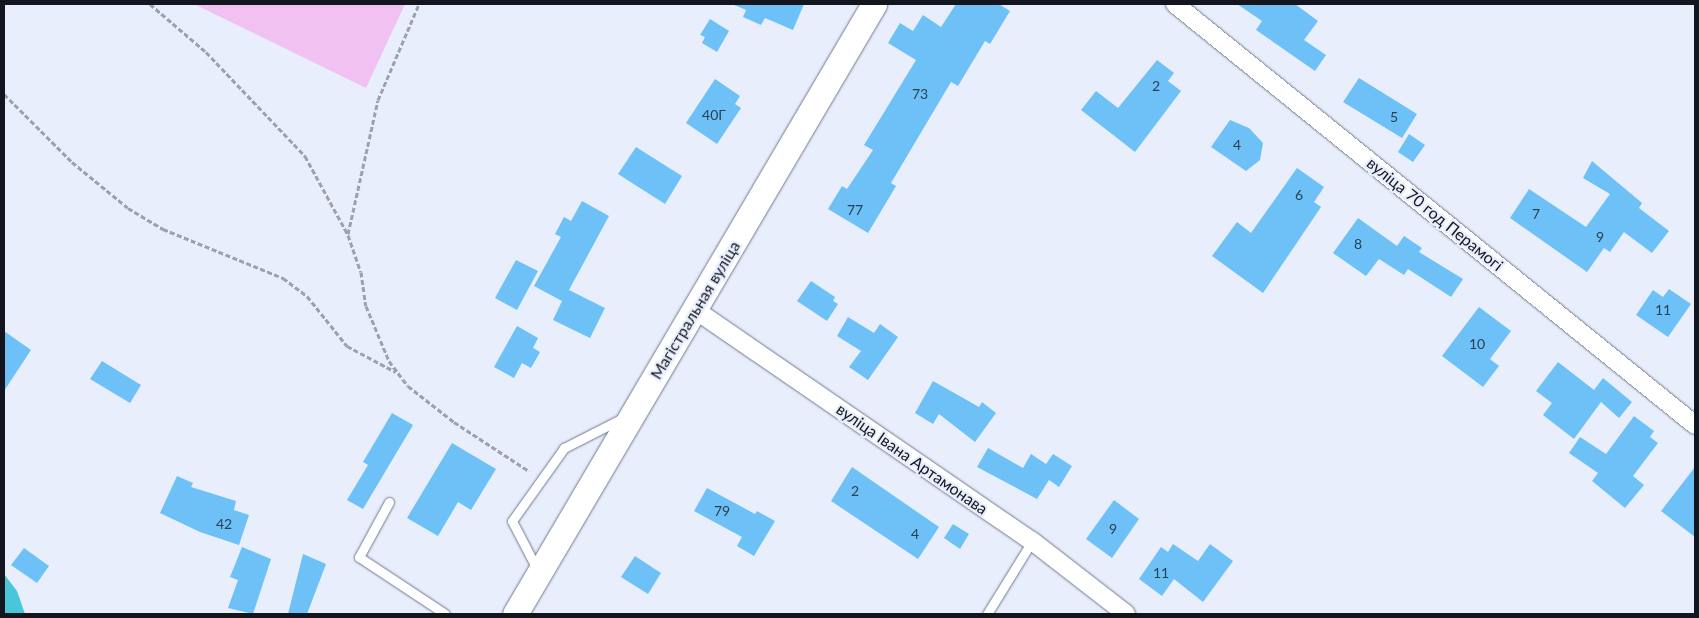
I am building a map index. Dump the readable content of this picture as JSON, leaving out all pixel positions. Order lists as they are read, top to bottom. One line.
{"streets":{"main road":["Магістральная вуліца"],"street":["вуліца 70 год Перамогі","вуліца Івана Артамонава"]},"crossings":[["Магістральная вуліца","вуліца Івана Артамонава"]],"house_numbers":["2","73","40Г","5","4","6","77","7","9","8","11","10","2","79","42","9","4","11"]}
